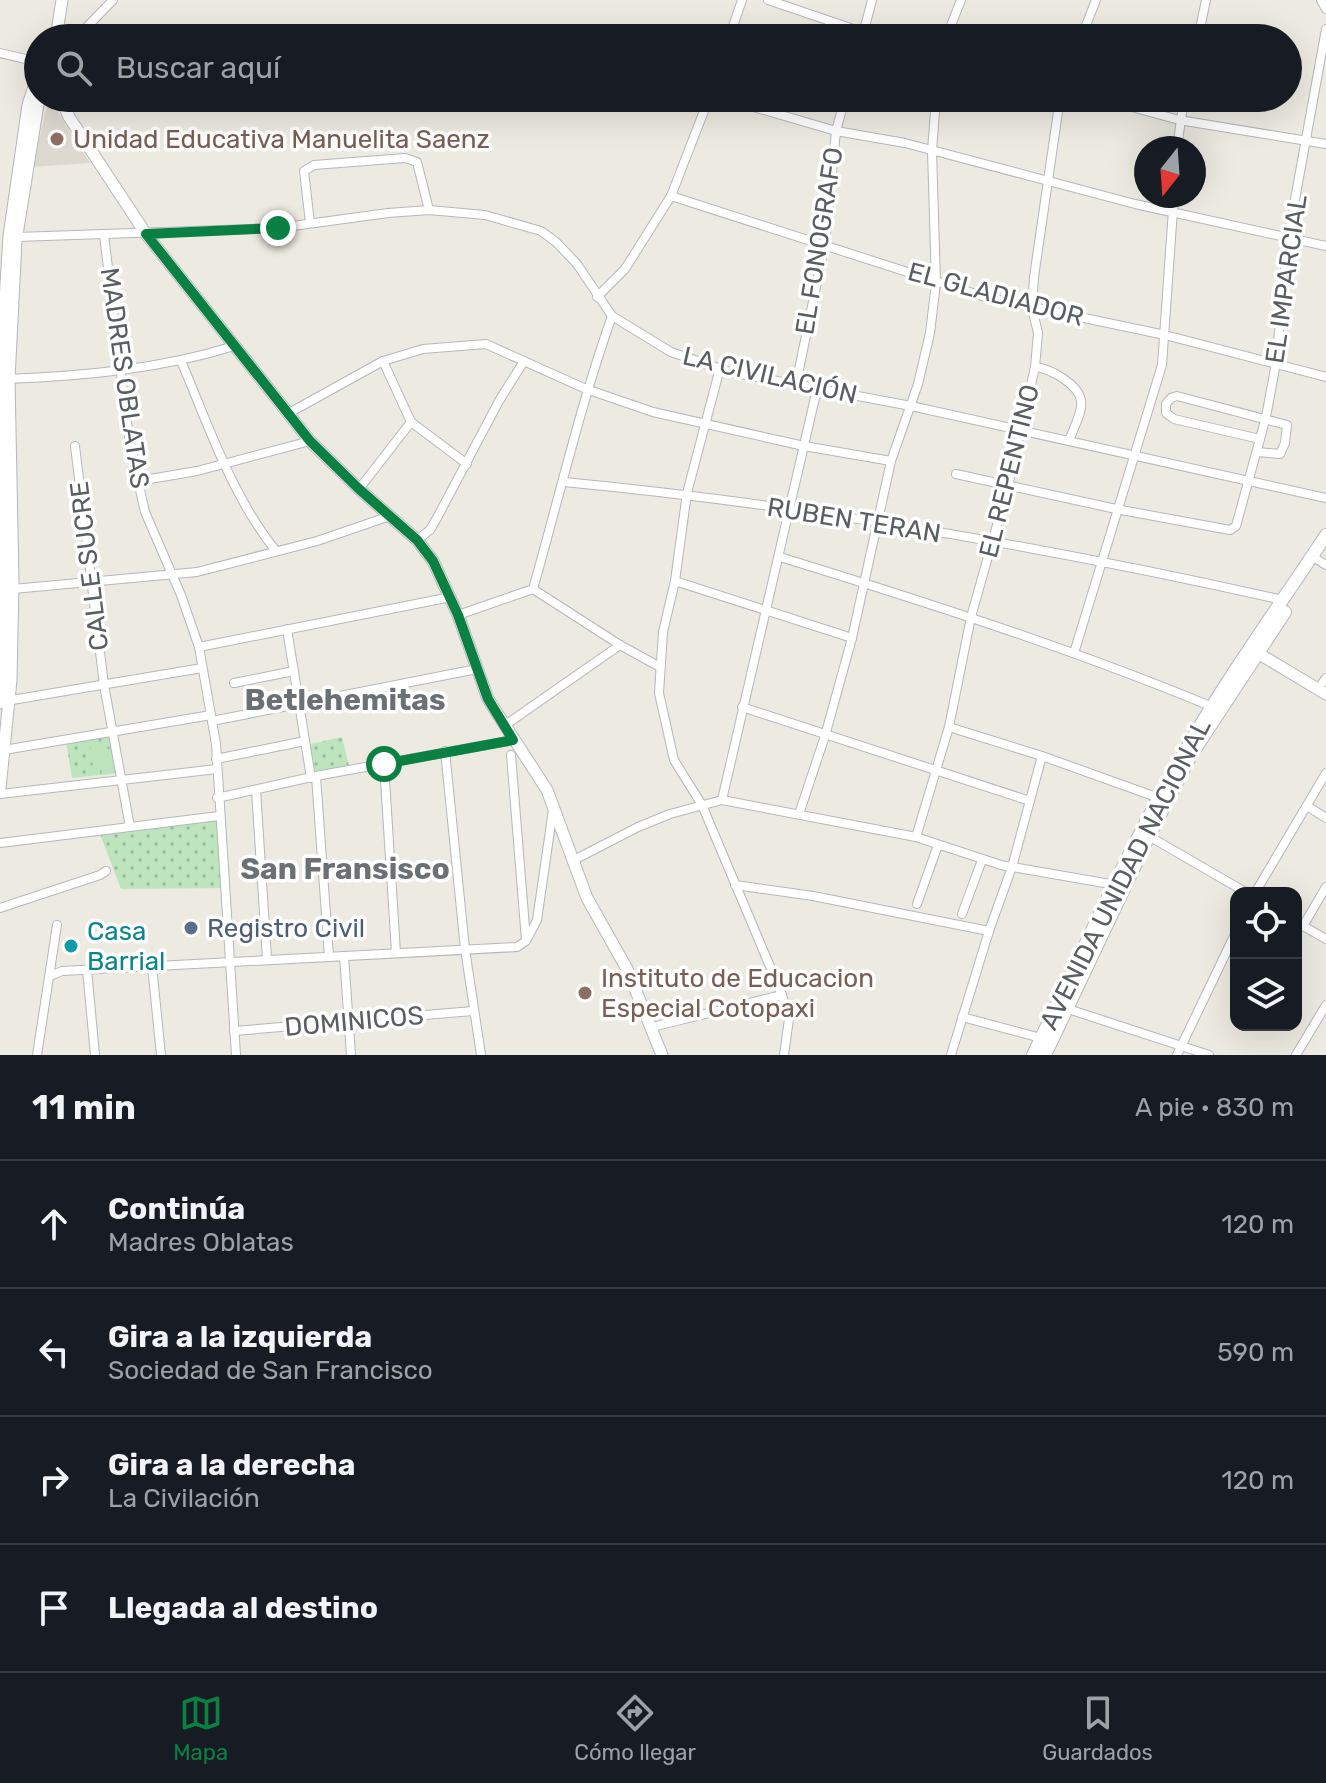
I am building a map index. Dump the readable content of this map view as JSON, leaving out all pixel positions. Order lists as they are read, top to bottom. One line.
{"streets":{"main road":["AVENIDA UNIDAD NACIONAL"],"street":["EL FONOGRAFO","EL IMPARCIAL","EL GLADIADOR","LA CIVILACIÓN","MADRES OBLATAS","EL REPENTINO","RUBEN TERAN","CALLE SUCRE","DOMINICOS"]},"crossings":[["EL FONOGRAFO","EL GLADIADOR"],["EL FONOGRAFO","LA CIVILACIÓN"],["EL IMPARCIAL","EL GLADIADOR"],["EL IMPARCIAL","LA CIVILACIÓN"],["EL GLADIADOR","EL REPENTINO"],["LA CIVILACIÓN","MADRES OBLATAS"],["LA CIVILACIÓN","EL REPENTINO"],["MADRES OBLATAS","DOMINICOS"],["EL REPENTINO","RUBEN TERAN"],["RUBEN TERAN","AVENIDA UNIDAD NACIONAL"]],"districts":["Betlehemitas","San Fransisco"],"places":["Unidad Educativa Manuelita Saenz","Registro Civil","Casa Barrial","Instituto de Educacion Especial Cotopaxi"],"north":"bottom","page":{"search":"Buscar aquí","heading":["11 min","A pie · 830 m"],"list":[["Continúa","Madres Oblatas","120 m"],["Gira a la izquierda","Sociedad de San Francisco","590 m"],["Gira a la derecha","La Civilación","120 m"],"Llegada al destino"],"nav":["Mapa","Cómo llegar","Guardados"]}}
